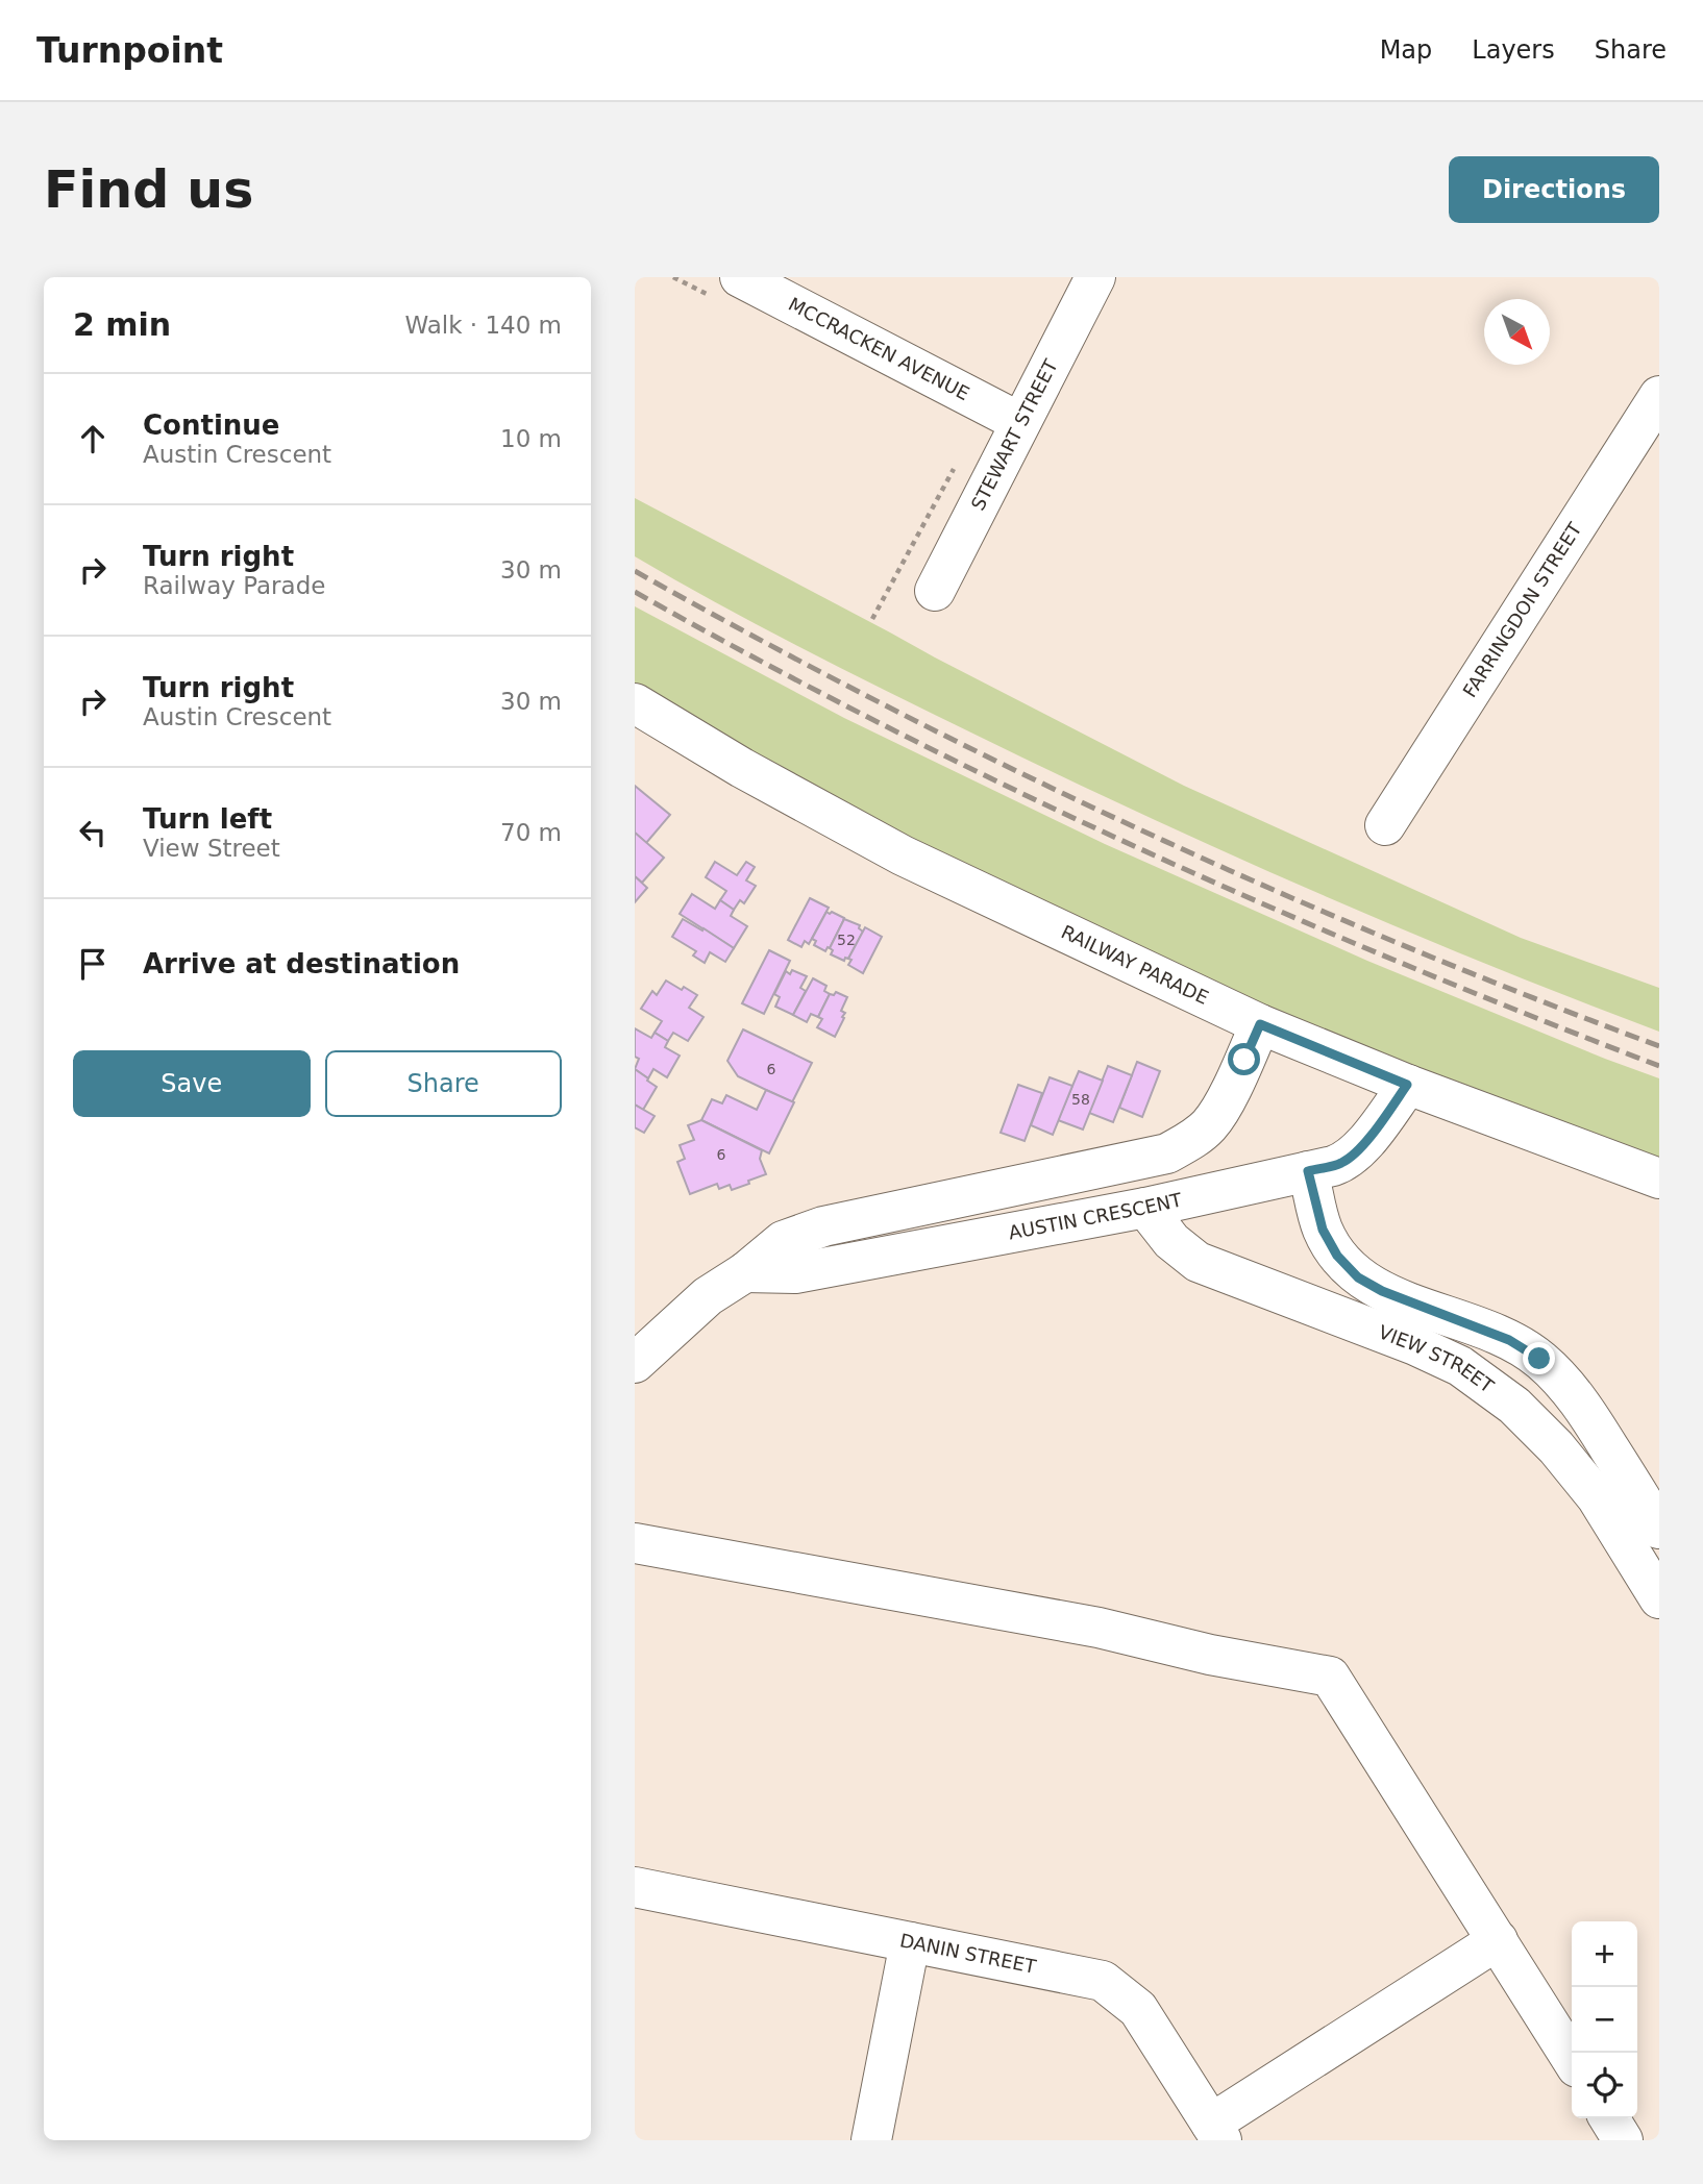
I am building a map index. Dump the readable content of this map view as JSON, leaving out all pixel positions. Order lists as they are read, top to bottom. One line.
{"streets":{"street":["MCCRACKEN AVENUE","STEWART STREET","FARRINGDON STREET","RAILWAY PARADE","AUSTIN CRESCENT","VIEW STREET","DANIN STREET"]},"crossings":[["MCCRACKEN AVENUE","STEWART STREET"],["RAILWAY PARADE","AUSTIN CRESCENT"],["AUSTIN CRESCENT","VIEW STREET"]],"house_numbers":["52","6","58","6"],"north":"bottom right","page":{"header":"Turnpoint","nav":["Map","Layers","Share"],"buttons":["Directions",["Save","Share"]],"title":"Find us","heading":["2 min","Walk · 140 m"],"list":[["Continue","Austin Crescent","10 m"],["Turn right","Railway Parade","30 m"],["Turn right","Austin Crescent","30 m"],["Turn left","View Street","70 m"],"Arrive at destination"],"map_buttons":["+","−"]}}
